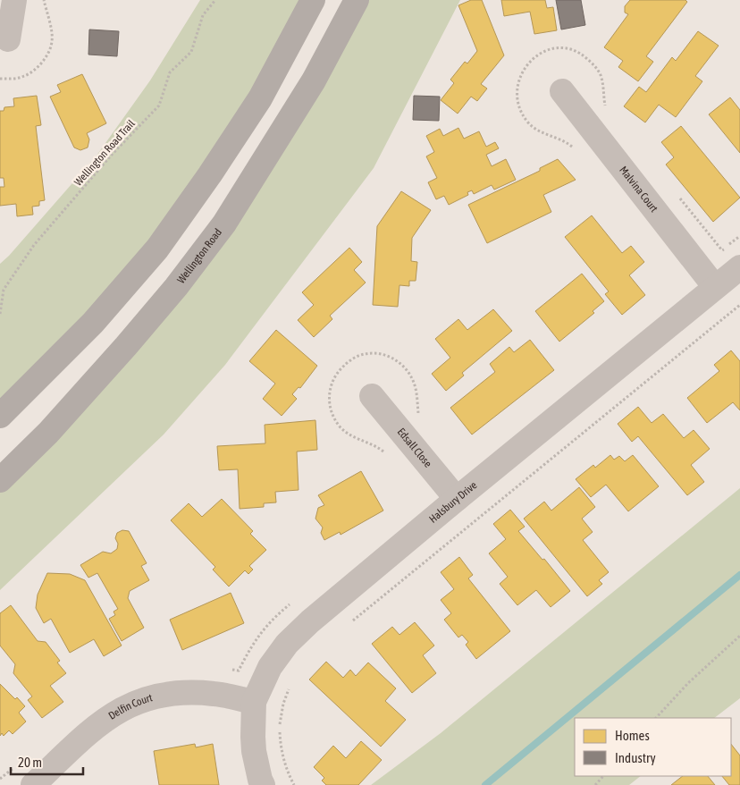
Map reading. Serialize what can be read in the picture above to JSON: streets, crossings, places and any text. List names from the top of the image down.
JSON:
{
  "streets": {
    "main road": ["Wellington Road"],
    "street": [
      "Malvina Court",
      "Edsall Close",
      "Halsbury Drive",
      "Delfin Court"
    ],
    "path": ["Wellington Road Trail"]
  },
  "crossings": [
    ["Malvina Court", "Halsbury Drive"],
    ["Edsall Close", "Halsbury Drive"],
    ["Halsbury Drive", "Delfin Court"]
  ],
  "legend": ["Homes", "Industry"],
  "scale_bar": "20 m"
}
